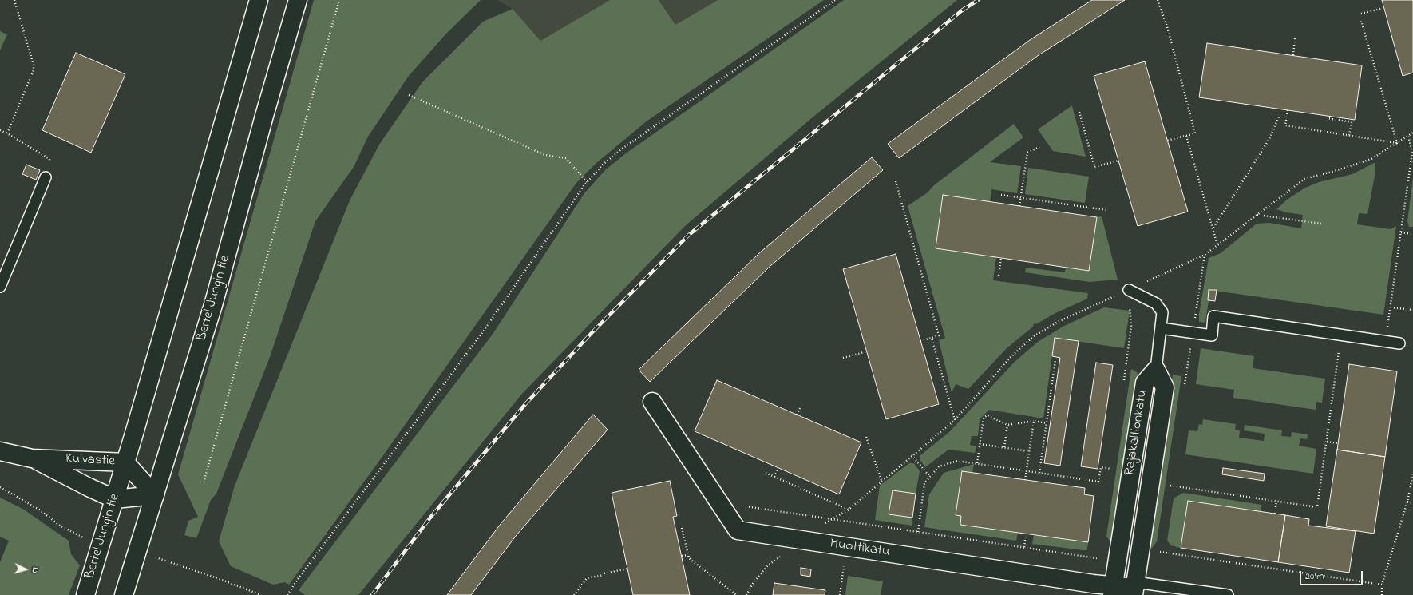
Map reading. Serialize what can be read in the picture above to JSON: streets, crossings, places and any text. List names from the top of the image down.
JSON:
{
  "streets": {
    "street": [
      "Bertel Jungin tie",
      "Rajakaltionkatu",
      "Kuivastie",
      "Muottikatu"
    ]
  },
  "crossings": [
    ["Bertel Jungin tie", "Kuivastie"],
    ["Rajakaltionkatu", "Muottikatu"]
  ],
  "scale_bar": "20 m",
  "north": "right"
}
